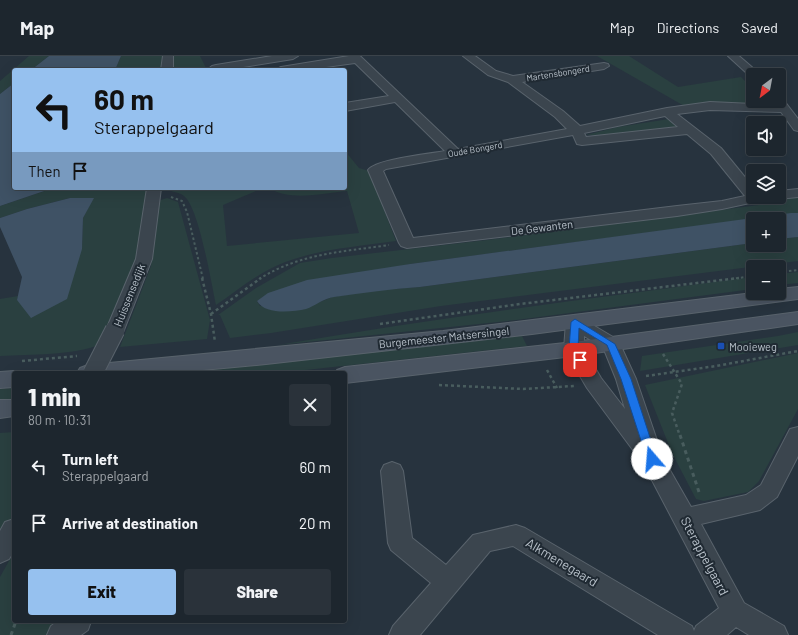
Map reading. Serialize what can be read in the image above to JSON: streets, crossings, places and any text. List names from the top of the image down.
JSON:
{
  "streets": {
    "main road": ["Burgemeester Matsersingel"],
    "street": [
      "Martensbongerd",
      "Oude Bongerd",
      "De Gewanten",
      "Huissensedijk",
      "Sterappelgaard",
      "Alkmenegaard"
    ]
  },
  "crossings": [
    ["Martensbongerd", "Oude Bongerd"],
    ["Oude Bongerd", "De Gewanten"]
  ],
  "places": {
    "transit": ["Mooieweg"]
  },
  "north": "bottom left",
  "page": {
    "header": "Map",
    "nav": ["Map", "Directions", "Saved"],
    "map_buttons": ["+", "−"],
    "turn": ["60 m", "Sterappelgaard"],
    "then": "Then",
    "heading": ["1 min", "80 m · 10:31"],
    "list": [
      {
        "name": "Turn left",
        "note": "Sterappelgaard",
        "value": "60 m"
      },
      {
        "name": "Arrive at destination",
        "value": "20 m"
      }
    ],
    "buttons": ["Exit", "Share"]
  }
}
